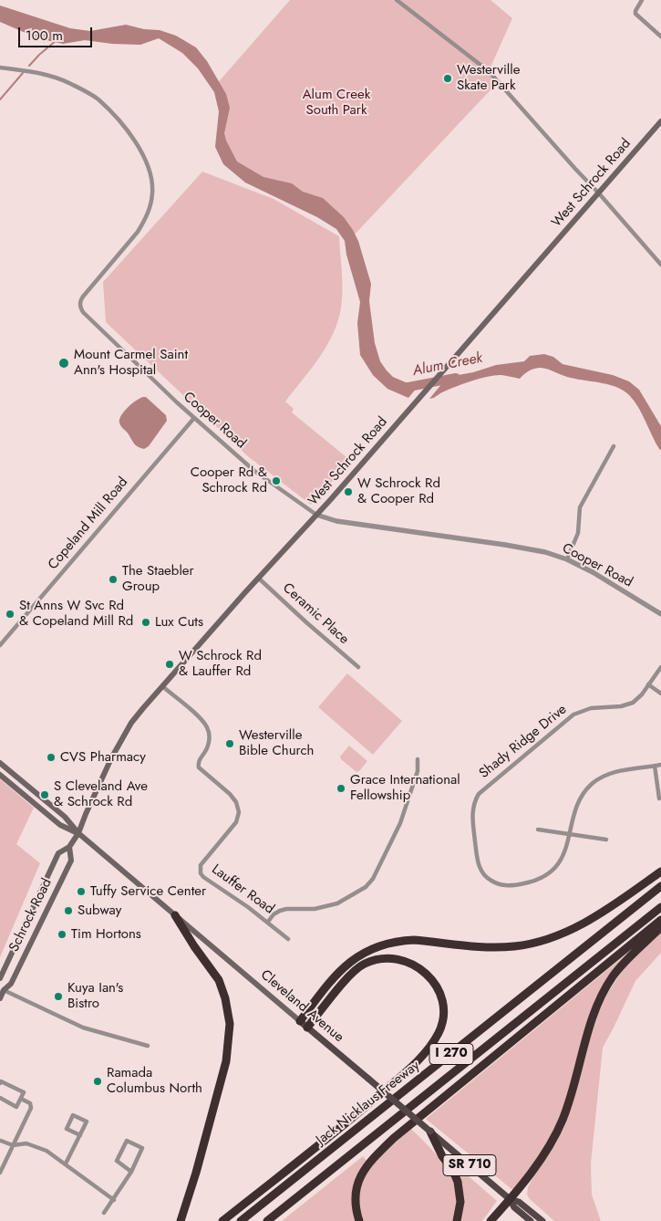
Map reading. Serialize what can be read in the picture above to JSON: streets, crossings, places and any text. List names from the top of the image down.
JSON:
{
  "streets": {
    "highway": ["I 270", "Jack Nicklaus Freeway"],
    "main road": [
      "West Schrock Road",
      "Schrock Road",
      "Cleveland Avenue",
      "SR 710"
    ],
    "street": [
      "Cooper Road",
      "Copeland Mill Road",
      "Ceramic Place",
      "Shady Ridge Drive",
      "Lauffer Road"
    ]
  },
  "crossings": [
    ["West Schrock Road", "Cooper Road"],
    ["West Schrock Road", "Ceramic Place"],
    ["West Schrock Road", "Lauffer Road"],
    ["West Schrock Road", "Schrock Road"],
    ["West Schrock Road", "Cleveland Avenue"],
    ["Cooper Road", "Copeland Mill Road"],
    ["Schrock Road", "Cleveland Avenue"]
  ],
  "water": ["Alum Creek"],
  "parks": ["Alum Creek South Park"],
  "places": [
    "Westerville Skate Park",
    "Mount Carmel Saint Ann's Hospital",
    "Cooper Rd & Schrock Rd",
    "W Schrock Rd & Cooper Rd",
    "The Staebler Group",
    "St Anns W Svc Rd & Copeland Mill Rd",
    "Lux Cuts",
    "W Schrock Rd & Lauffer Rd",
    "Westerville Bible Church",
    "CVS Pharmacy",
    "Grace International Fellowship",
    "S Cleveland Ave & Schrock Rd",
    "Tuffy Service Center",
    "Subway",
    "Tim Hortons",
    "Kuya Ian's Bistro",
    "Ramada Columbus North"
  ],
  "scale_bar": "100 m"
}
